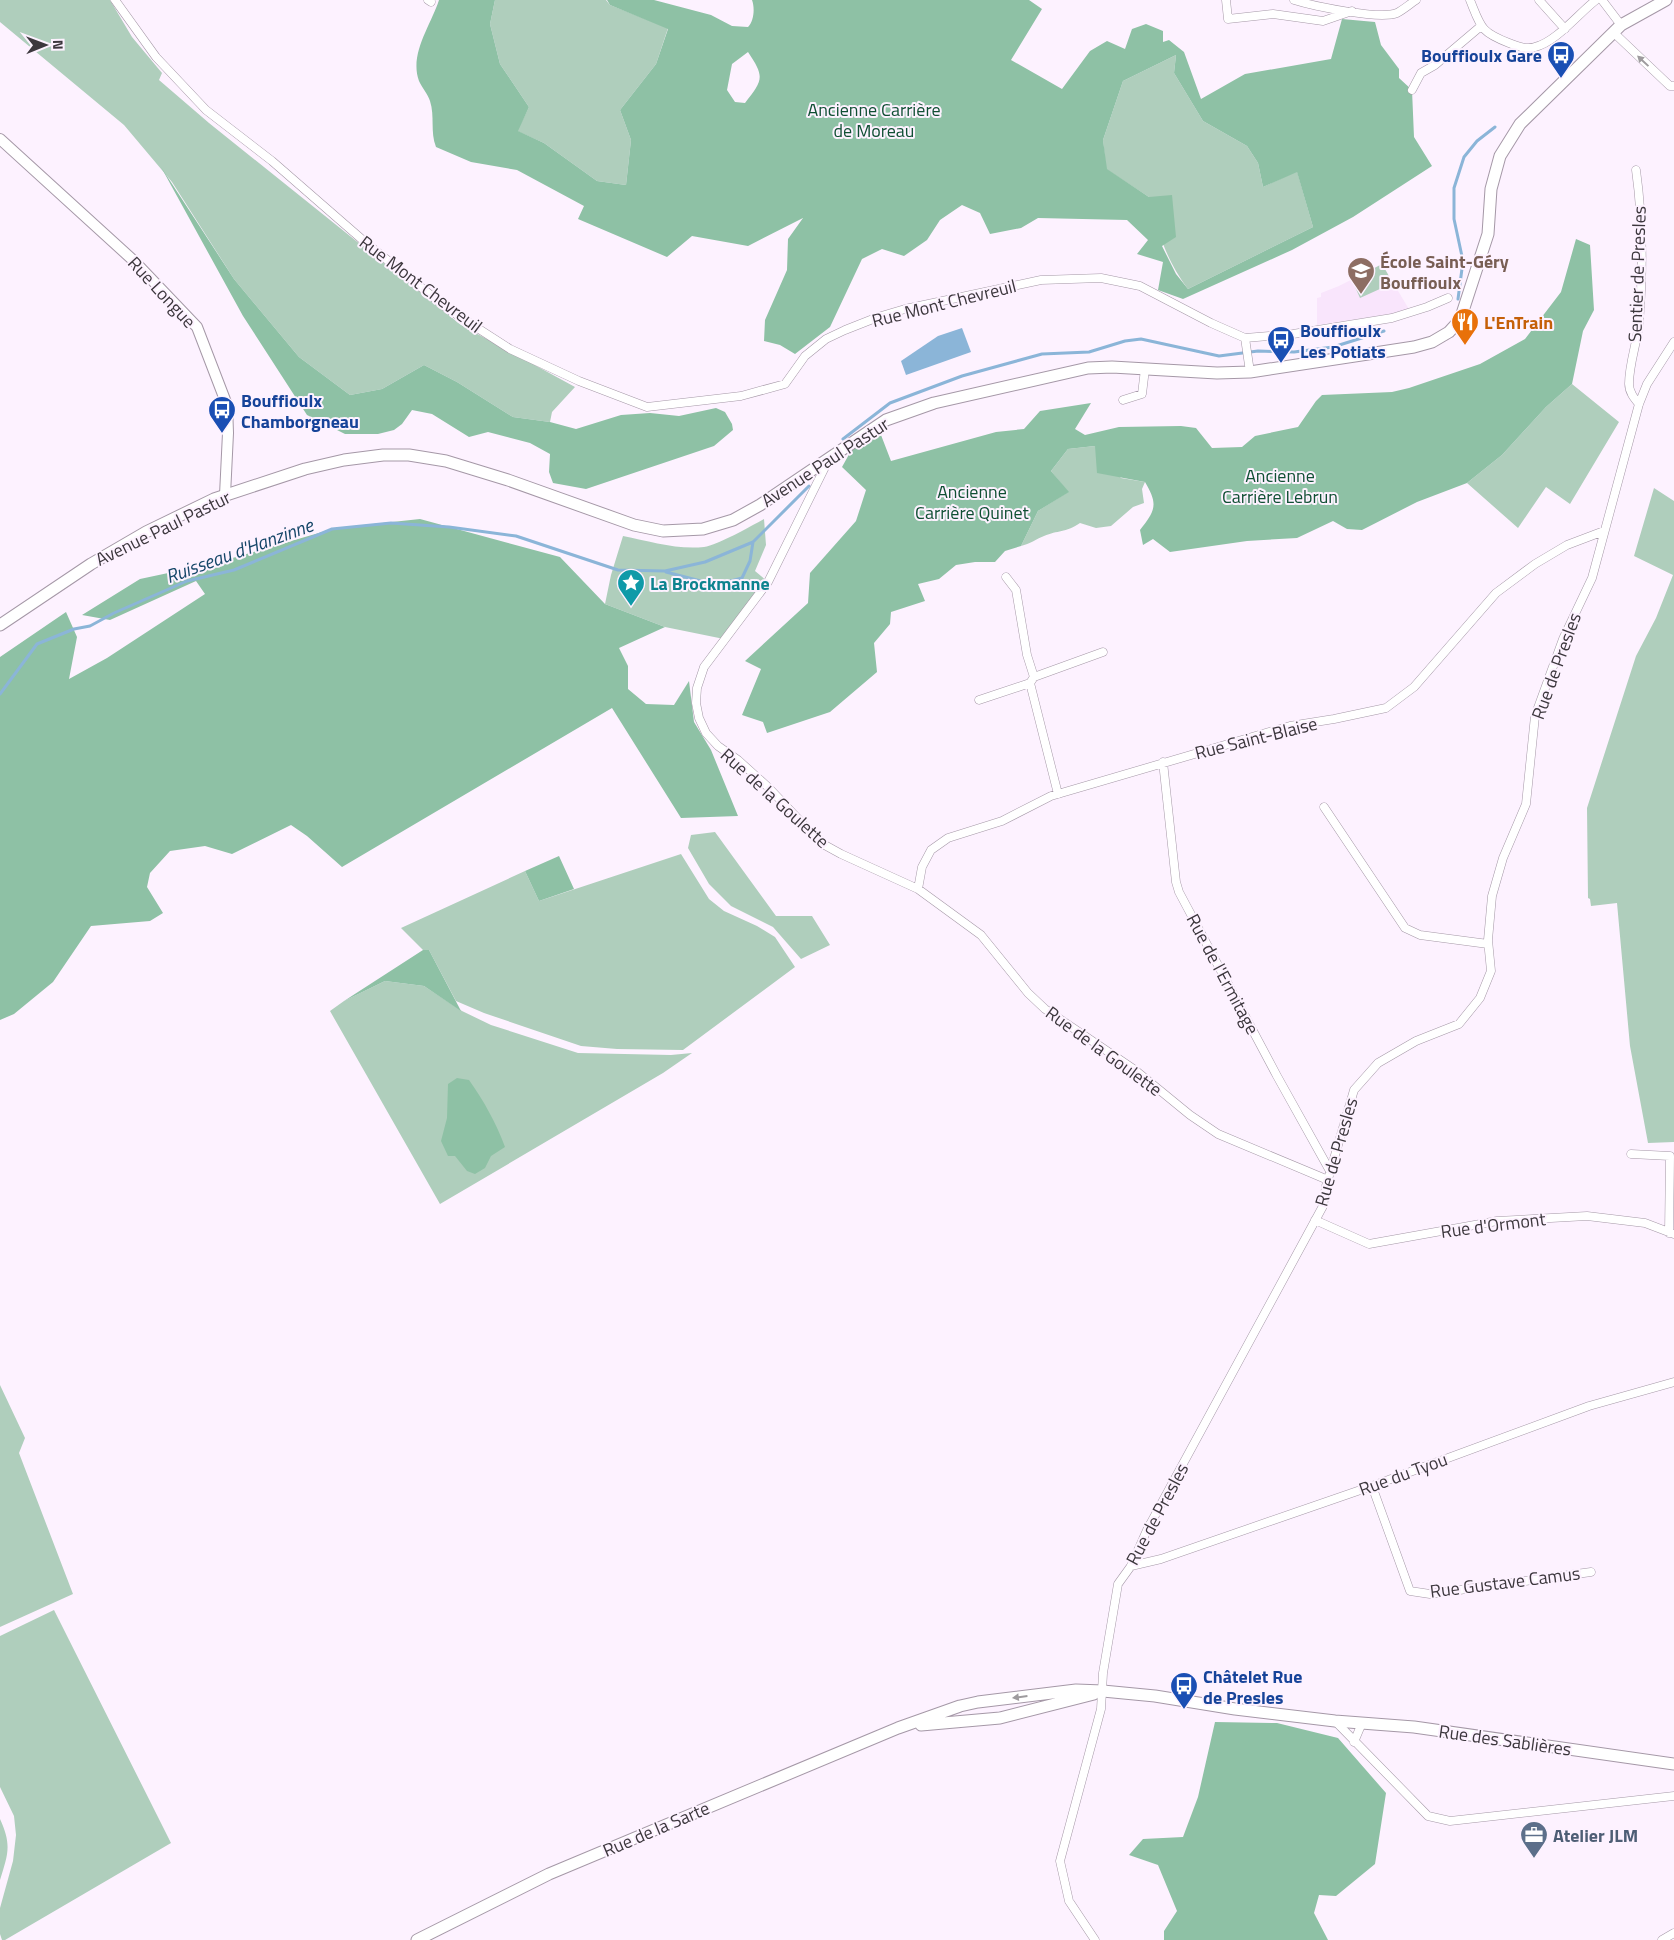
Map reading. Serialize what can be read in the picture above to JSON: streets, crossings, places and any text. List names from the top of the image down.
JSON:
{
  "streets": {
    "main road": ["Avenue Paul Pastur", "Rue des Sablières", "Rue de la Sarte"],
    "street": [
      "Sentier de Presles",
      "Rue Mont Chevreuil",
      "Rue Longue",
      "Rue de Presles",
      "Rue Saint-Blaise",
      "Rue de la Goulette",
      "Rue de l'Ermitage",
      "Rue d'Ormont",
      "Rue du Tyou",
      "Rue Gustave Camus"
    ]
  },
  "crossings": [
    ["Sentier de Presles", "Rue de Presles"],
    ["Rue Longue", "Avenue Paul Pastur"],
    ["Avenue Paul Pastur", "Rue de la Goulette"],
    ["Rue de Presles", "Rue Saint-Blaise"],
    ["Rue de Presles", "Rue de la Goulette"],
    ["Rue de Presles", "Rue de l'Ermitage"],
    ["Rue de Presles", "Rue d'Ormont"],
    ["Rue de Presles", "Rue du Tyou"],
    ["Rue de Presles", "Rue des Sablières"],
    ["Rue de Presles", "Rue de la Sarte"],
    ["Rue Saint-Blaise", "Rue de la Goulette"],
    ["Rue Saint-Blaise", "Rue de l'Ermitage"],
    ["Rue du Tyou", "Rue Gustave Camus"],
    ["Rue des Sablières", "Rue de la Sarte"]
  ],
  "water": ["Ruisseau d'Hanzinne"],
  "parks": ["Ancienne Carrière de Moreau", "Ancienne Carrière Lebrun", "Ancienne Carrière Quinet"],
  "places": {
    "bus stop": [
      "Bouffioulx Gare",
      "Bouffioulx Les Potiats",
      "Bouffioulx Chamborgneau",
      "Châtelet Rue de Presles"
    ],
    "school or university": ["École Saint-Géry Bouffioulx"],
    "restaurant": ["L'EnTrain"],
    "place": ["La Brockmanne"],
    "office": ["Atelier JLM"]
  },
  "north": "right"
}
